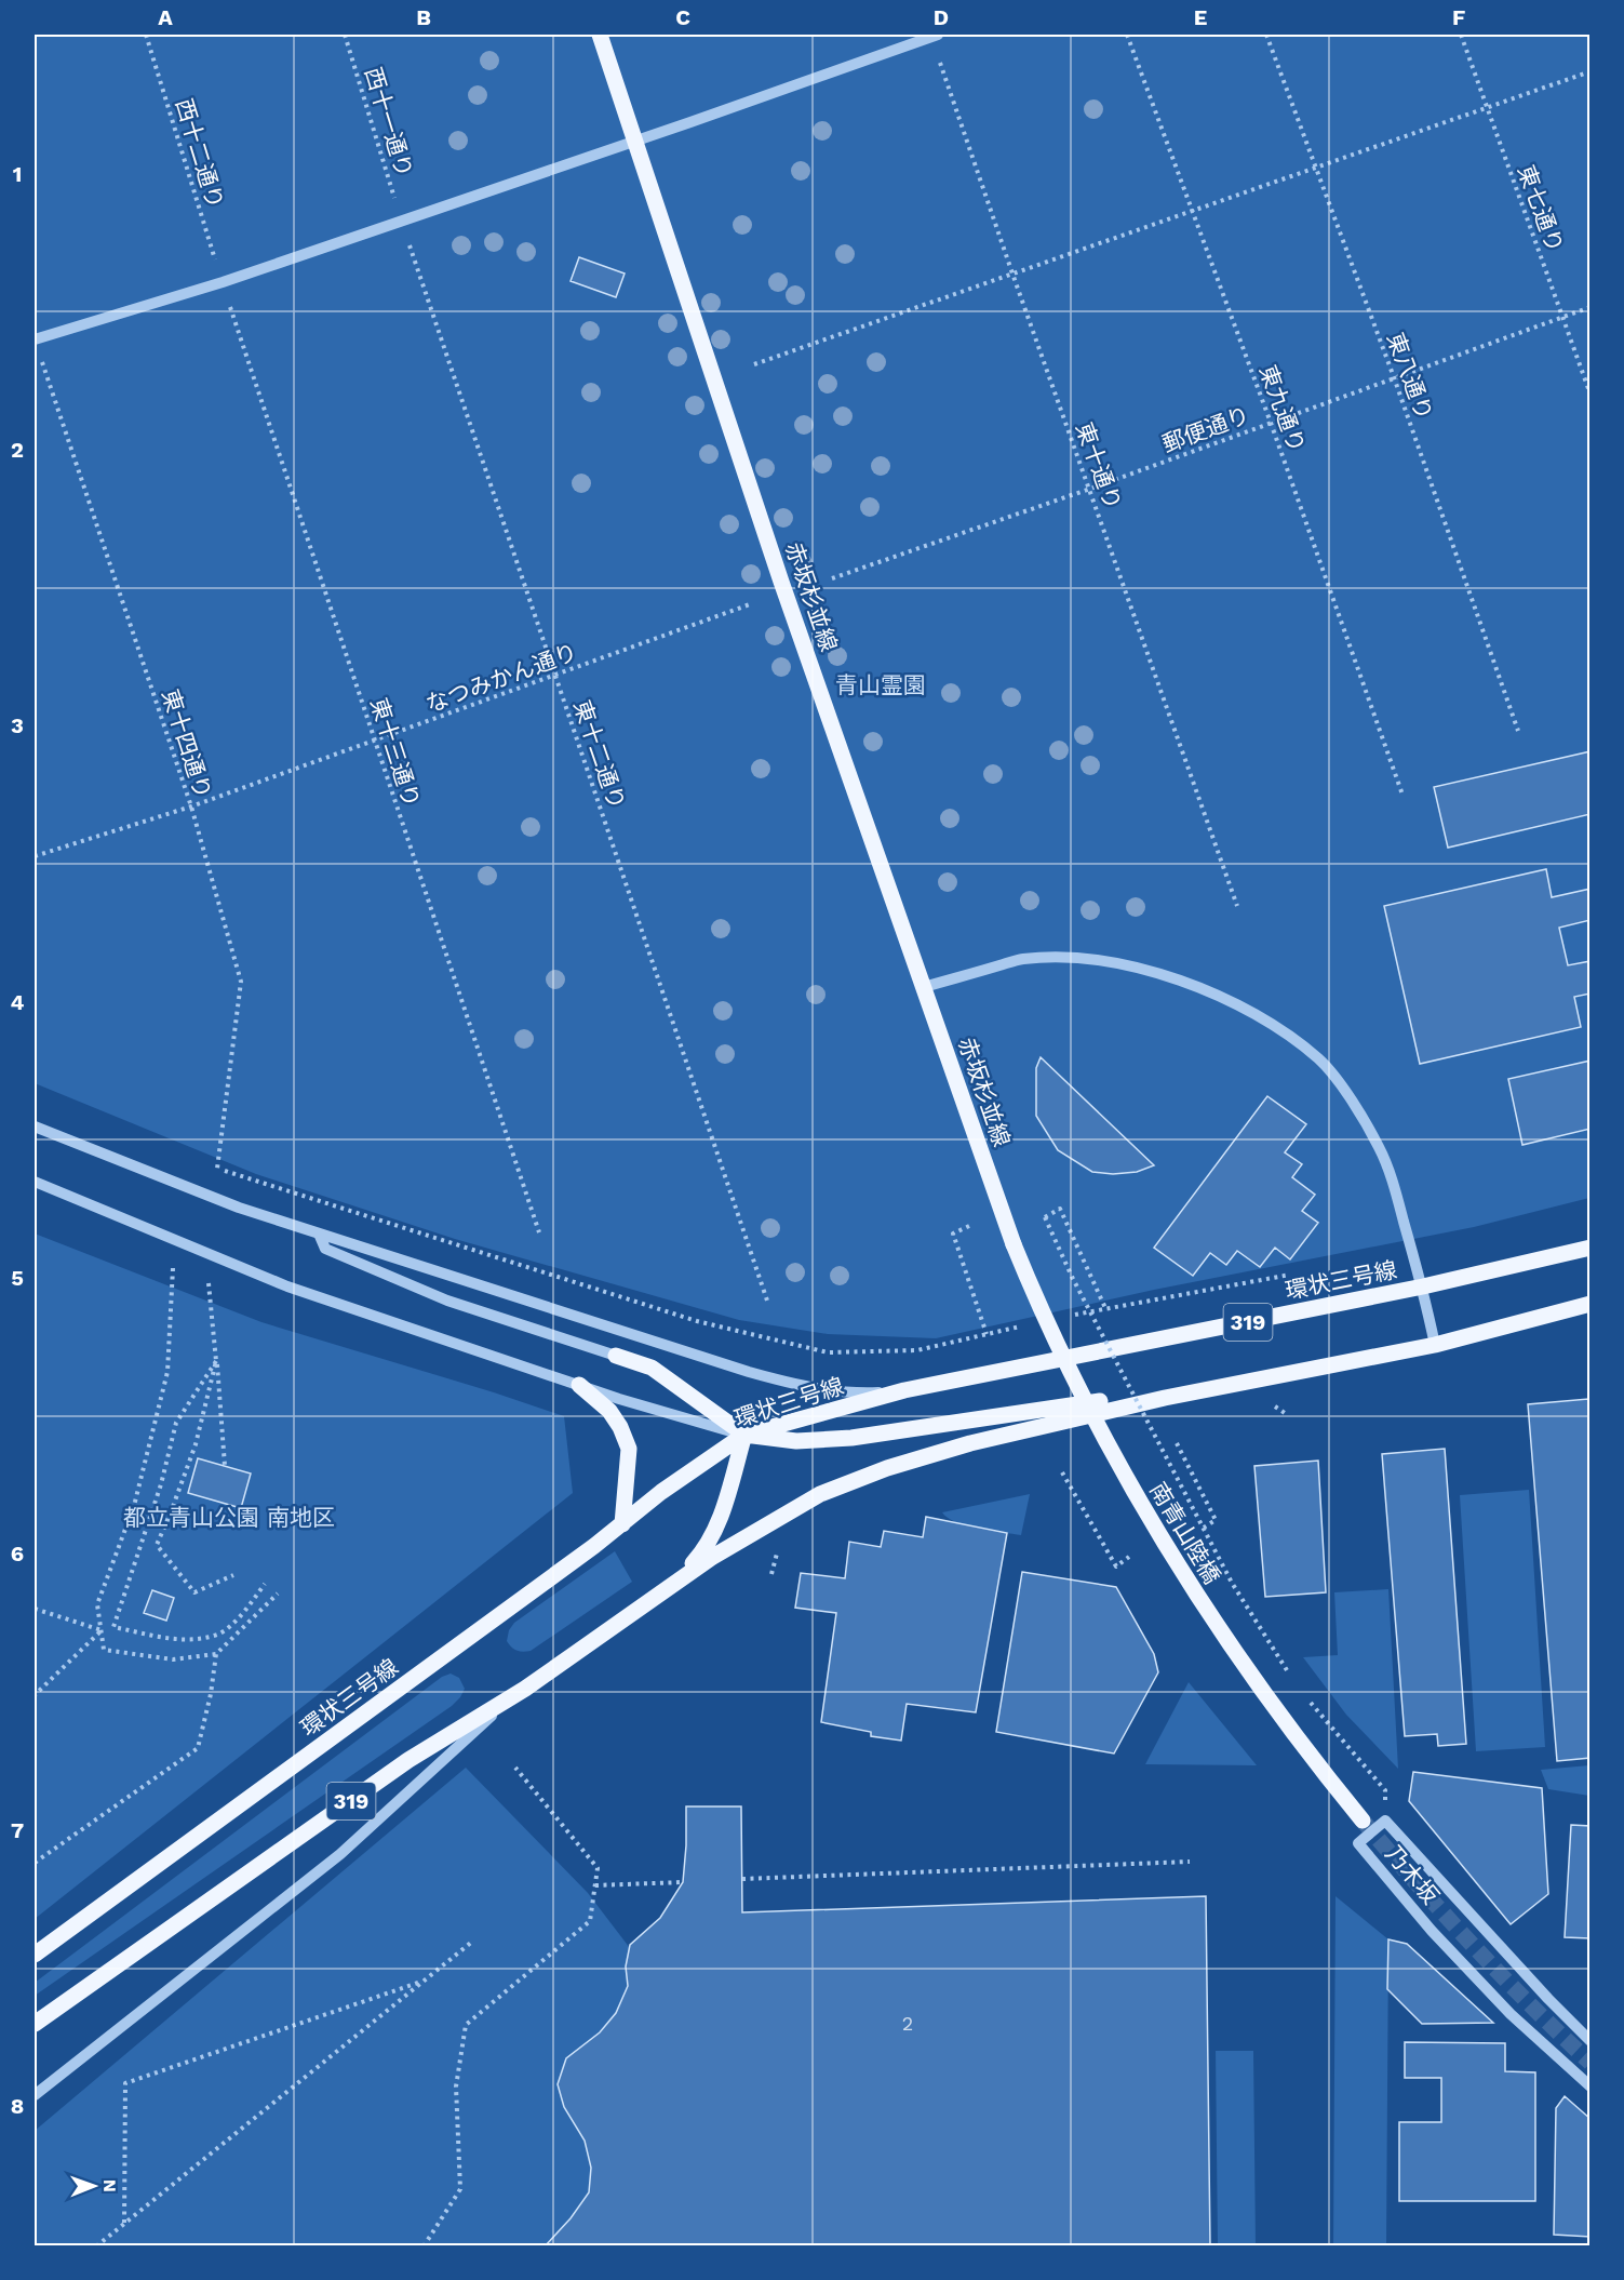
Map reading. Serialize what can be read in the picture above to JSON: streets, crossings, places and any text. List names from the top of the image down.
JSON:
{
  "streets": {
    "main road": [
      "赤坂杉並線",
      "環状三号線",
      "319",
      "南青山陸橋"
    ],
    "street": ["乃木坂"],
    "path": [
      "西十一通り",
      "西十二通り",
      "東七通り",
      "東八通り",
      "東九通り",
      "郵便通り",
      "東十通り",
      "なつみかん通り",
      "東十四通り",
      "東十三通り",
      "東十二通り"
    ]
  },
  "crossings": [
    ["西十一通り", "東十二通り"],
    ["西十二通り", "東十三通り"],
    ["東七通り", "郵便通り"],
    ["東八通り", "郵便通り"],
    ["東九通り", "郵便通り"],
    ["郵便通り", "東十通り"],
    ["赤坂杉並線", "南青山陸橋"],
    ["なつみかん通り", "東十四通り"],
    ["なつみかん通り", "東十三通り"],
    ["なつみかん通り", "東十二通り"]
  ],
  "parks": ["青山霊園", "都立青山公園 南地区"],
  "house_numbers": ["2"],
  "north": "right",
  "grid": {
    "columns": [
      "A",
      "B",
      "C",
      "D",
      "E",
      "F"
    ],
    "rows": [
      "1",
      "2",
      "3",
      "4",
      "5",
      "6",
      "7",
      "8"
    ]
  }
}
